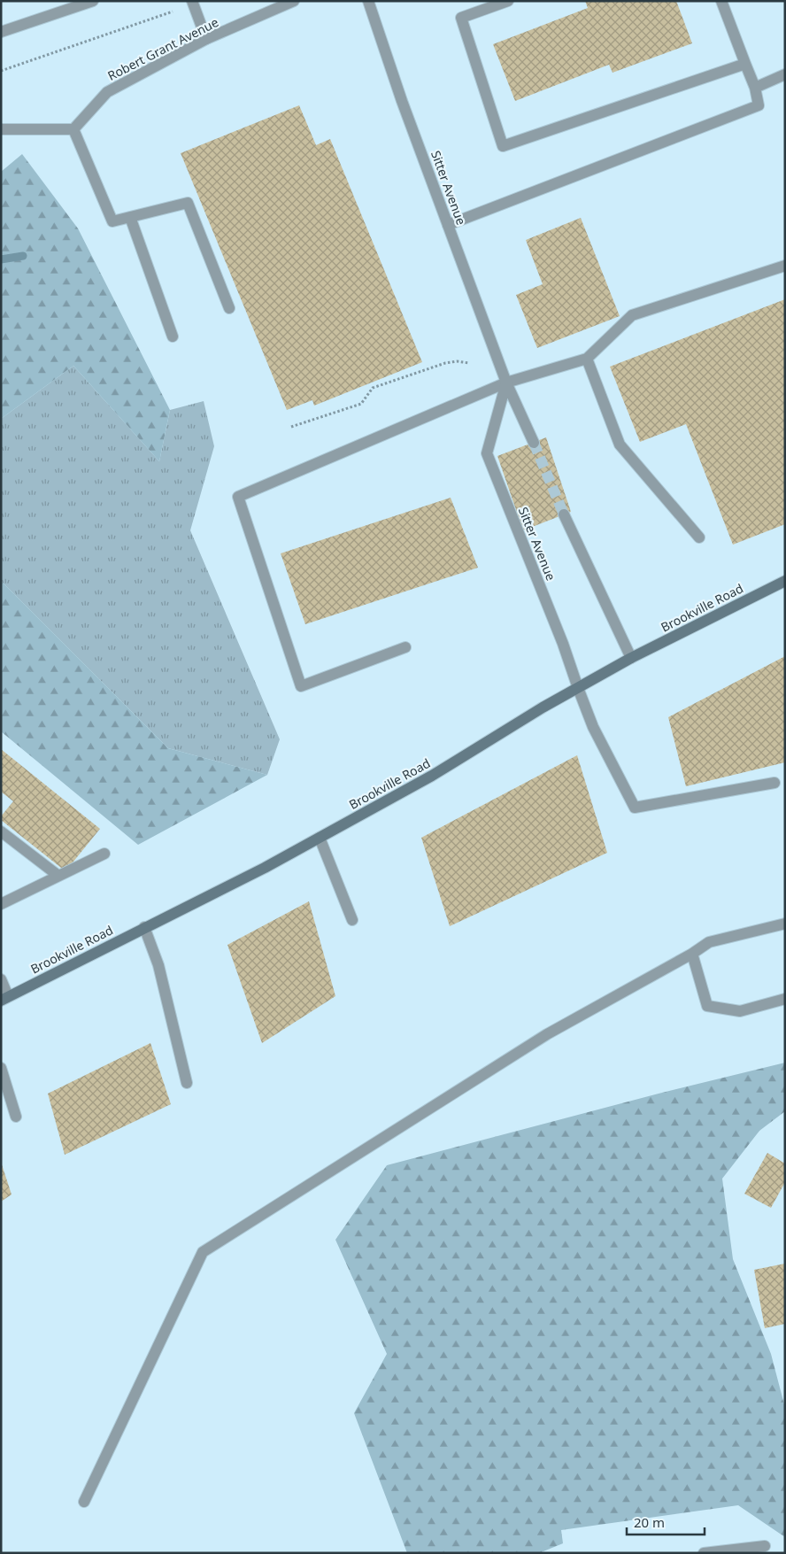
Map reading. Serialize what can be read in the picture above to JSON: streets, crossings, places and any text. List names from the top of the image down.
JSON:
{
  "streets": {
    "street": ["Robert Grant Avenue", "Sitter Avenue", "Brookville Road"]
  },
  "crossings": [
    ["Sitter Avenue", "Brookville Road"]
  ],
  "scale_bar": "20 m"
}
